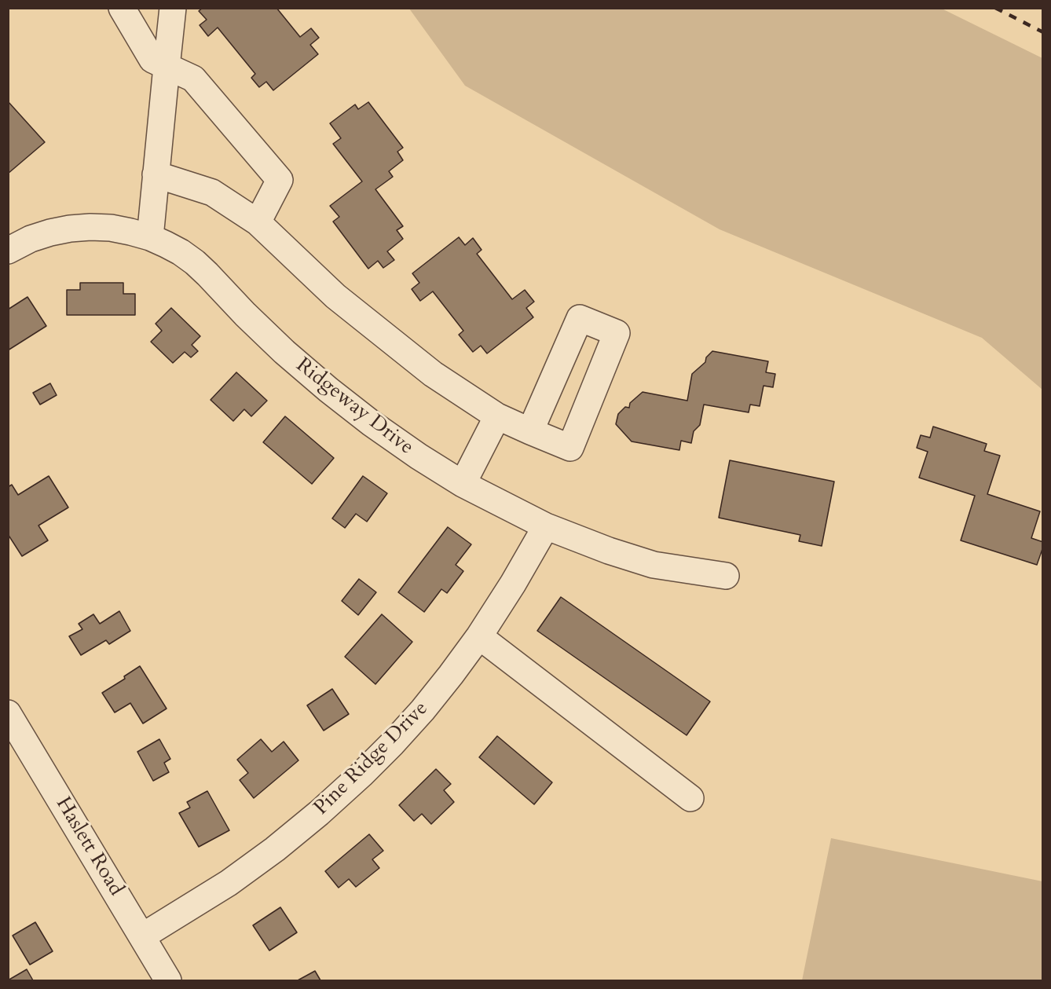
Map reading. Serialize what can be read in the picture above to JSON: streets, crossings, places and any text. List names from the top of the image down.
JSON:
{
  "streets": {
    "street": ["Ridgeway Drive", "Pine Ridge Drive", "Haslett Road"]
  },
  "crossings": [
    ["Ridgeway Drive", "Pine Ridge Drive"],
    ["Pine Ridge Drive", "Haslett Road"]
  ]
}
